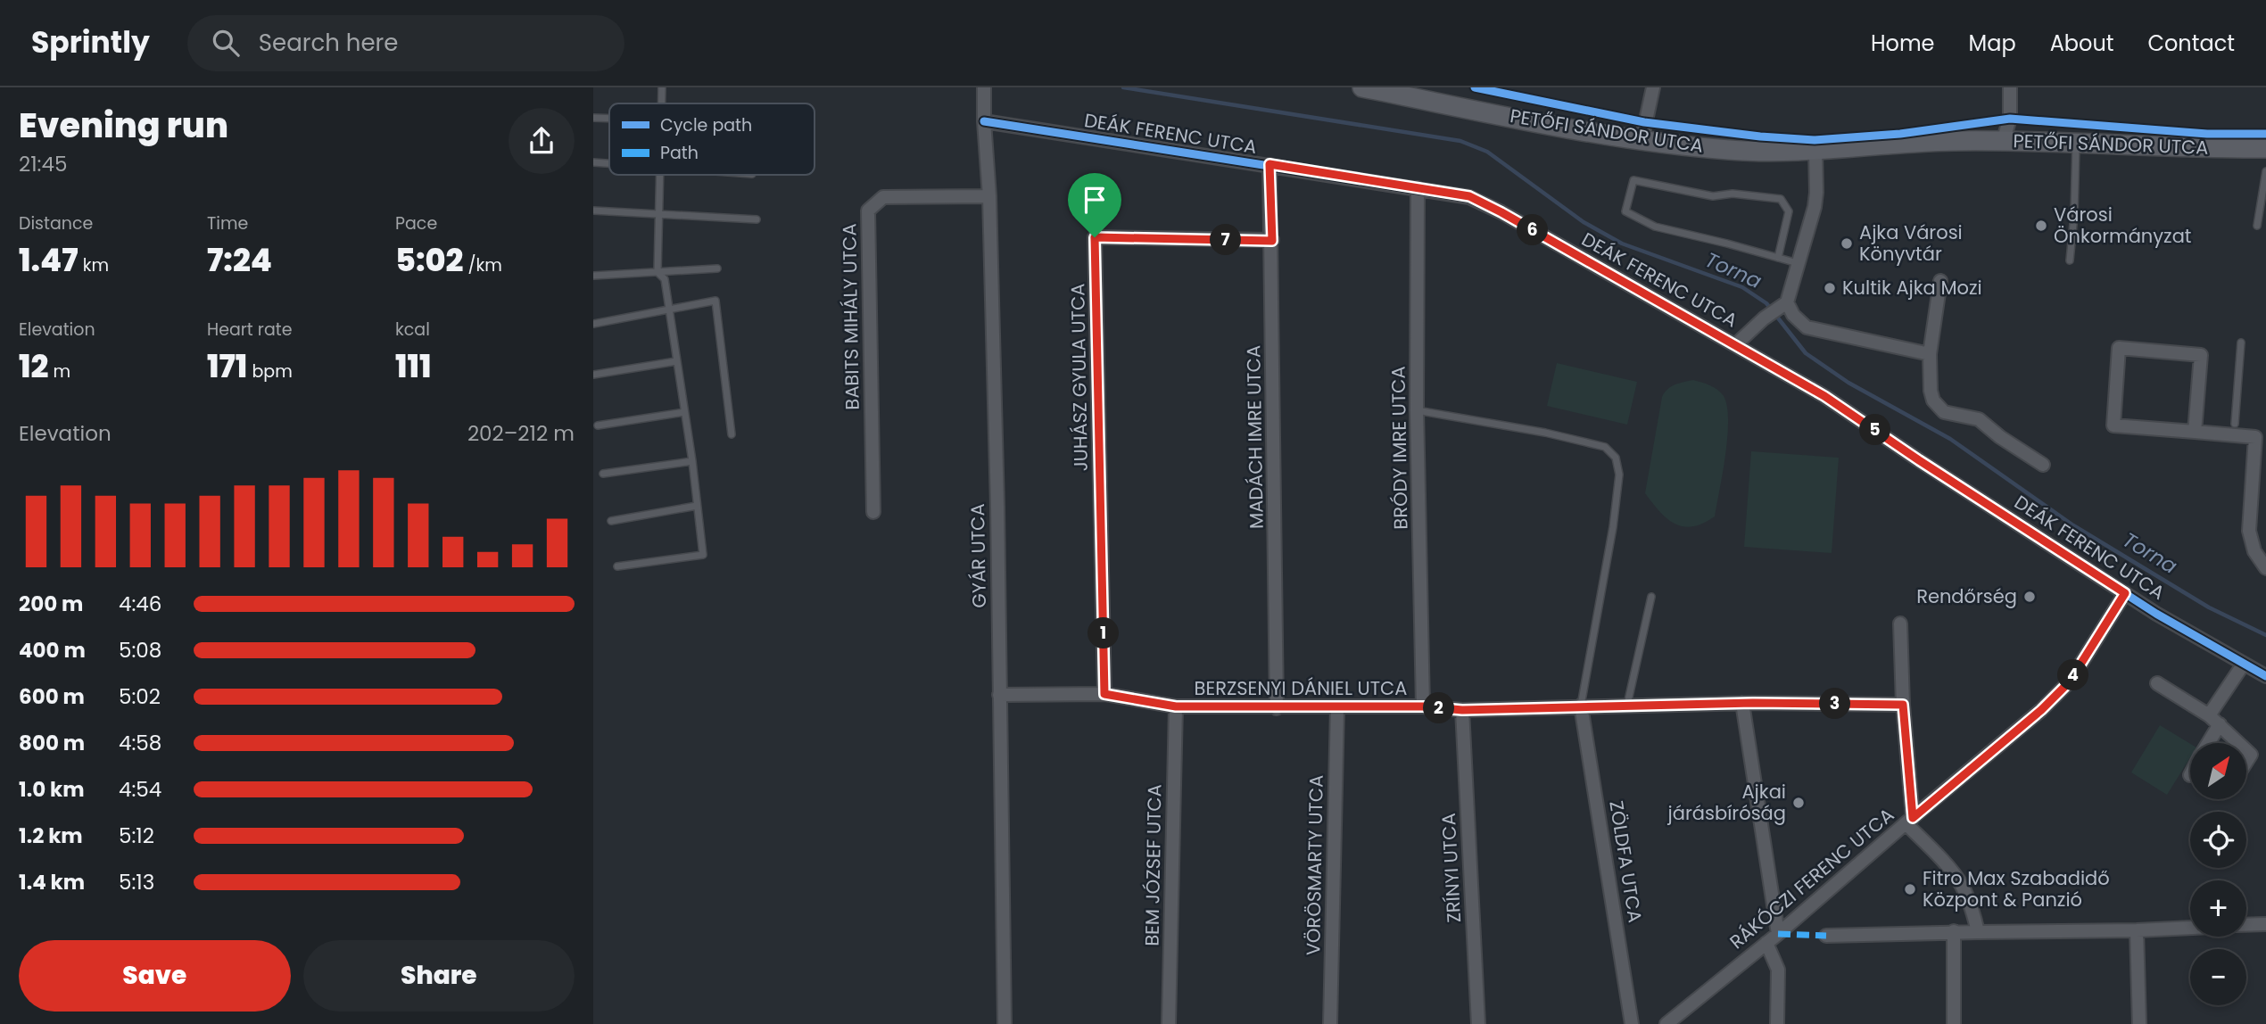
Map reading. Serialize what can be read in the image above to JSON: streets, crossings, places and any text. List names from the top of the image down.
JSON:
{
  "streets": {
    "main road": ["PETŐFI SÁNDOR UTCA"],
    "street": [
      "DEÁK FERENC UTCA",
      "BABITS MIHÁLY UTCA",
      "JUHÁSZ GYULA UTCA",
      "MADÁCH IMRE UTCA",
      "BRÓDY IMRE UTCA",
      "GYÁR UTCA",
      "BERZSENYI DÁNIEL UTCA",
      "ZÖLDFA UTCA",
      "BEM JÓZSEF UTCA",
      "VÖRÖSMARTY UTCA",
      "ZRÍNYI UTCA",
      "RÁKÓCZI FERENC UTCA"
    ]
  },
  "crossings": [
    ["DEÁK FERENC UTCA", "MADÁCH IMRE UTCA"],
    ["DEÁK FERENC UTCA", "BRÓDY IMRE UTCA"],
    ["DEÁK FERENC UTCA", "GYÁR UTCA"],
    ["DEÁK FERENC UTCA", "RÁKÓCZI FERENC UTCA"],
    ["BABITS MIHÁLY UTCA", "GYÁR UTCA"],
    ["JUHÁSZ GYULA UTCA", "MADÁCH IMRE UTCA"],
    ["JUHÁSZ GYULA UTCA", "BERZSENYI DÁNIEL UTCA"],
    ["MADÁCH IMRE UTCA", "BERZSENYI DÁNIEL UTCA"],
    ["BRÓDY IMRE UTCA", "BERZSENYI DÁNIEL UTCA"],
    ["GYÁR UTCA", "BERZSENYI DÁNIEL UTCA"],
    ["BERZSENYI DÁNIEL UTCA", "ZÖLDFA UTCA"],
    ["BERZSENYI DÁNIEL UTCA", "BEM JÓZSEF UTCA"],
    ["BERZSENYI DÁNIEL UTCA", "VÖRÖSMARTY UTCA"],
    ["BERZSENYI DÁNIEL UTCA", "ZRÍNYI UTCA"]
  ],
  "water": ["Torna"],
  "places": [
    "Városi Önkormányzat",
    "Ajka Városi Könyvtár",
    "Kultik Ajka Mozi",
    "Rendőrség",
    "Ajkai járásbíróság",
    "Fitro Max Szabadidő Központ & Panzió"
  ],
  "legend": ["Cycle path", "Path"],
  "north": "top right",
  "page": {
    "header": "Sprintly",
    "search": "Search here",
    "nav": [
      "Home",
      "Map",
      "About",
      "Contact"
    ],
    "heading": ["Evening run", "21:45"],
    "stats": [
      ["Distance", "1.47 km"],
      ["Time", "7:24"],
      ["Pace", "5:02 /km"],
      ["Elevation", "12 m"],
      ["Heart rate", "171 bpm"],
      ["kcal", "111"]
    ],
    "pins": [
      "6",
      "7",
      "5",
      "1",
      "4",
      "3",
      "2"
    ],
    "chart": ["Elevation", "202–212 m"],
    "list": [
      {
        "name": "200 m",
        "note": "4:46"
      },
      {
        "name": "400 m",
        "note": "5:08"
      },
      {
        "name": "600 m",
        "note": "5:02"
      },
      {
        "name": "800 m",
        "note": "4:58"
      },
      {
        "name": "1.0 km",
        "note": "4:54"
      },
      {
        "name": "1.2 km",
        "note": "5:12"
      },
      {
        "name": "1.4 km",
        "note": "5:13"
      }
    ],
    "map_buttons": ["+", "−"],
    "buttons": ["Save", "Share"]
  }
}
